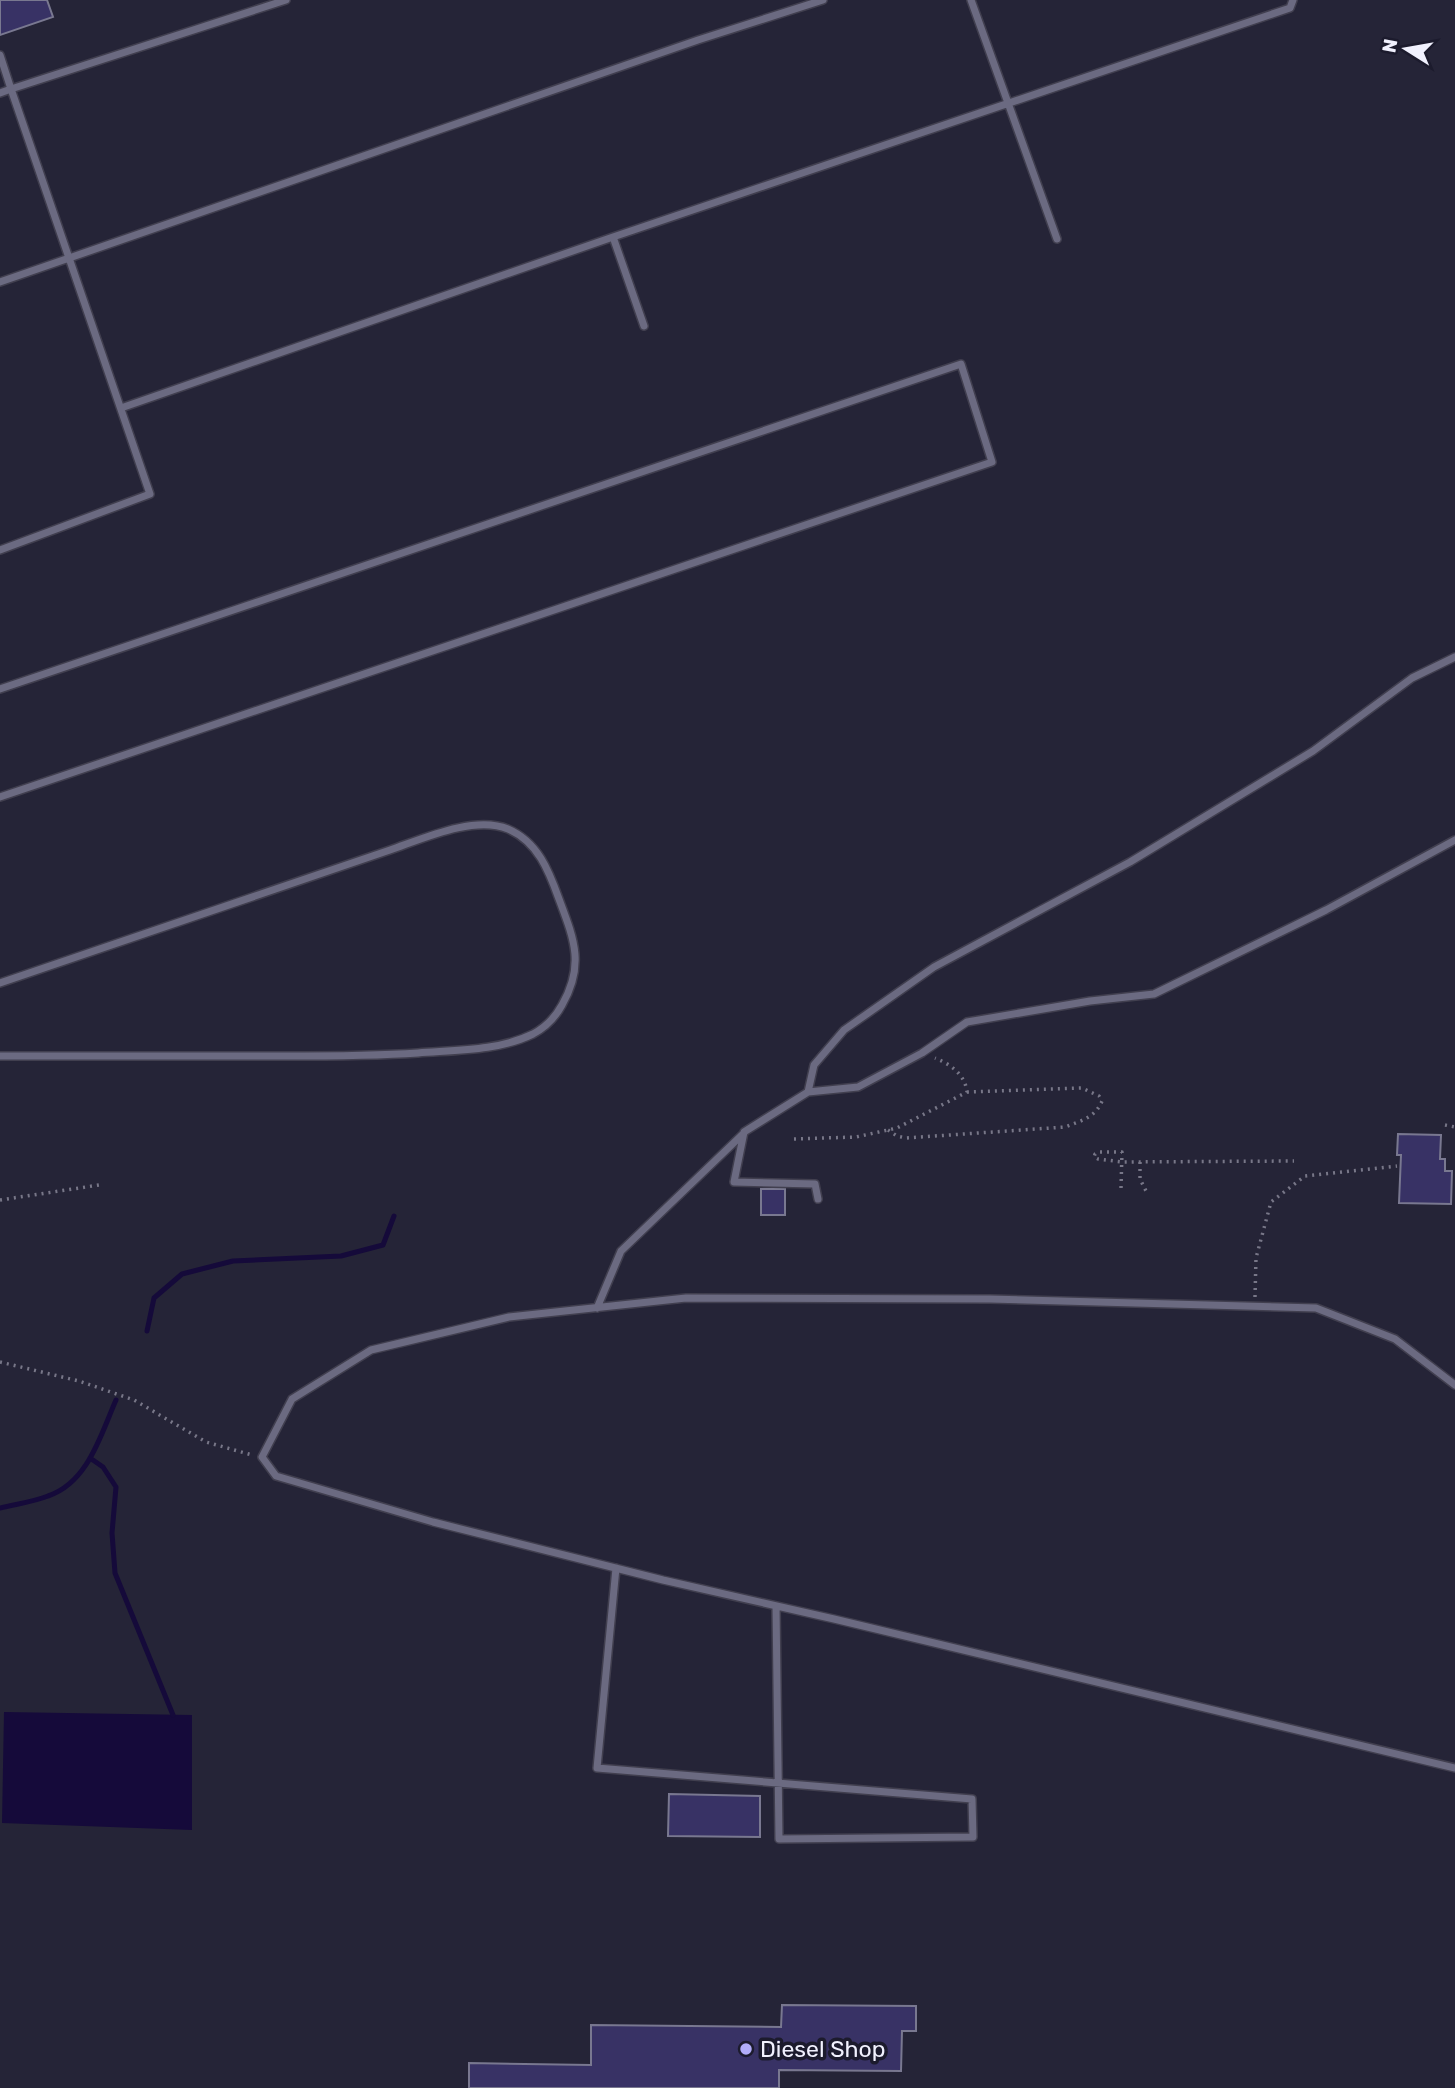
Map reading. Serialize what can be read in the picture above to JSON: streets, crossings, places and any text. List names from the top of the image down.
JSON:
{
  "places": ["Diesel Shop"],
  "north": "left"
}
